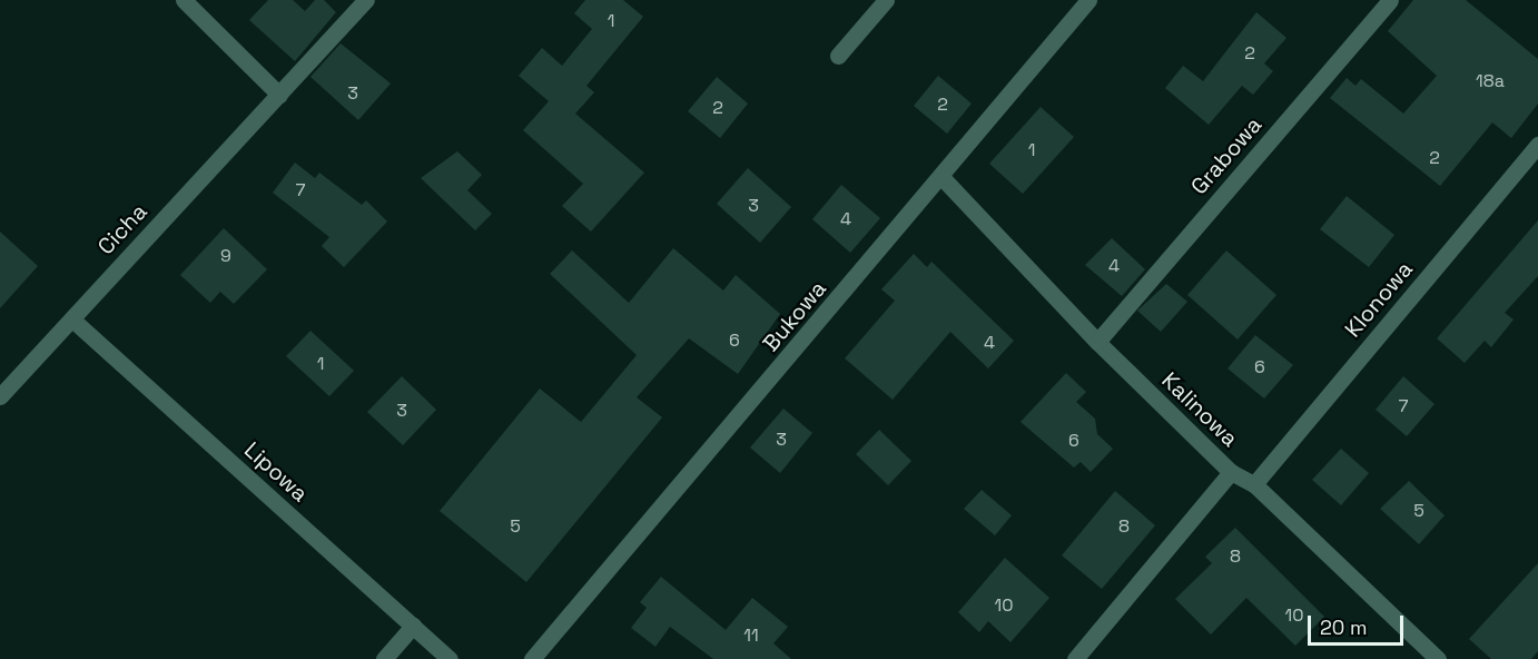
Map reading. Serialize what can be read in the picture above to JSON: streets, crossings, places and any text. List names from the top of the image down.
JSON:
{
  "streets": {
    "street": [
      "Grabowa",
      "Cicha",
      "Klonowa",
      "Bukowa",
      "Kalinowa",
      "Lipowa"
    ]
  },
  "crossings": [
    ["Grabowa", "Kalinowa"],
    ["Cicha", "Lipowa"],
    ["Klonowa", "Kalinowa"],
    ["Bukowa", "Kalinowa"]
  ],
  "house_numbers": [
    "1",
    "2",
    "18a",
    "3",
    "2",
    "2",
    "1",
    "2",
    "7",
    "3",
    "4",
    "9",
    "4",
    "6",
    "4",
    "1",
    "6",
    "7",
    "3",
    "3",
    "6",
    "5",
    "5",
    "8",
    "8",
    "10",
    "10",
    "11"
  ],
  "scale_bar": "20 m"
}
